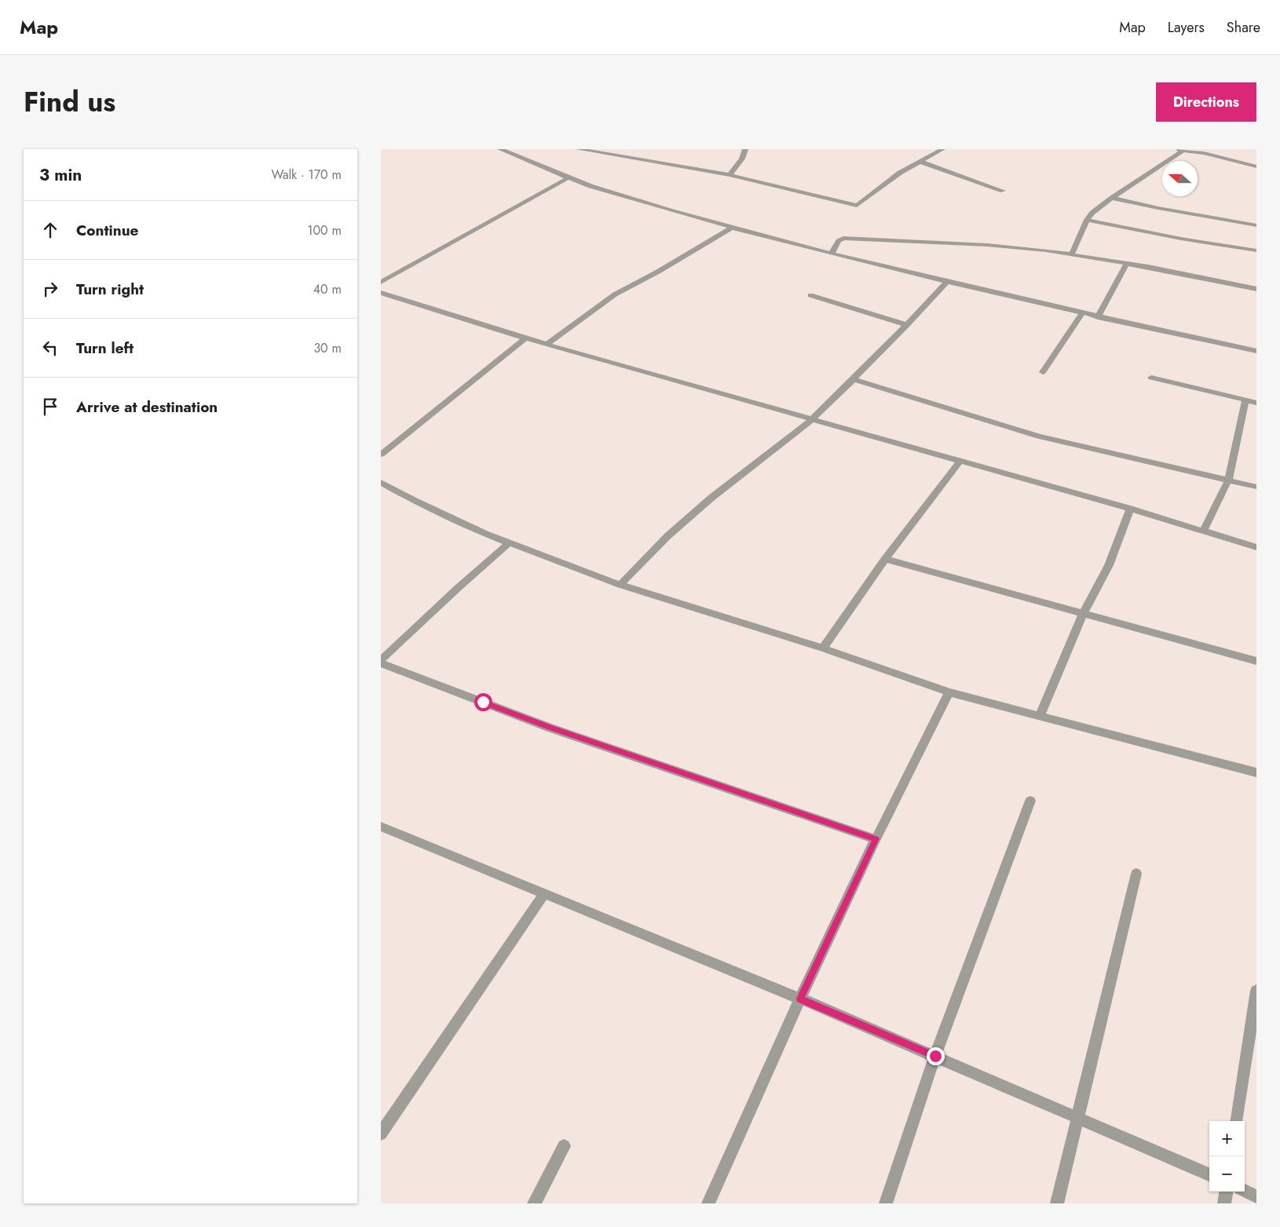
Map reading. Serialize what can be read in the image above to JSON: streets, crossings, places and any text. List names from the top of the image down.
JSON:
{
  "north": "left",
  "page": {
    "header": "Map",
    "nav": ["Map", "Layers", "Share"],
    "title": "Find us",
    "buttons": "Directions",
    "heading": ["3 min", "Walk · 170 m"],
    "list": [
      ["Continue", "100 m"],
      ["Turn right", "40 m"],
      ["Turn left", "30 m"],
      "Arrive at destination"
    ],
    "map_buttons": ["+", "−"]
  }
}
